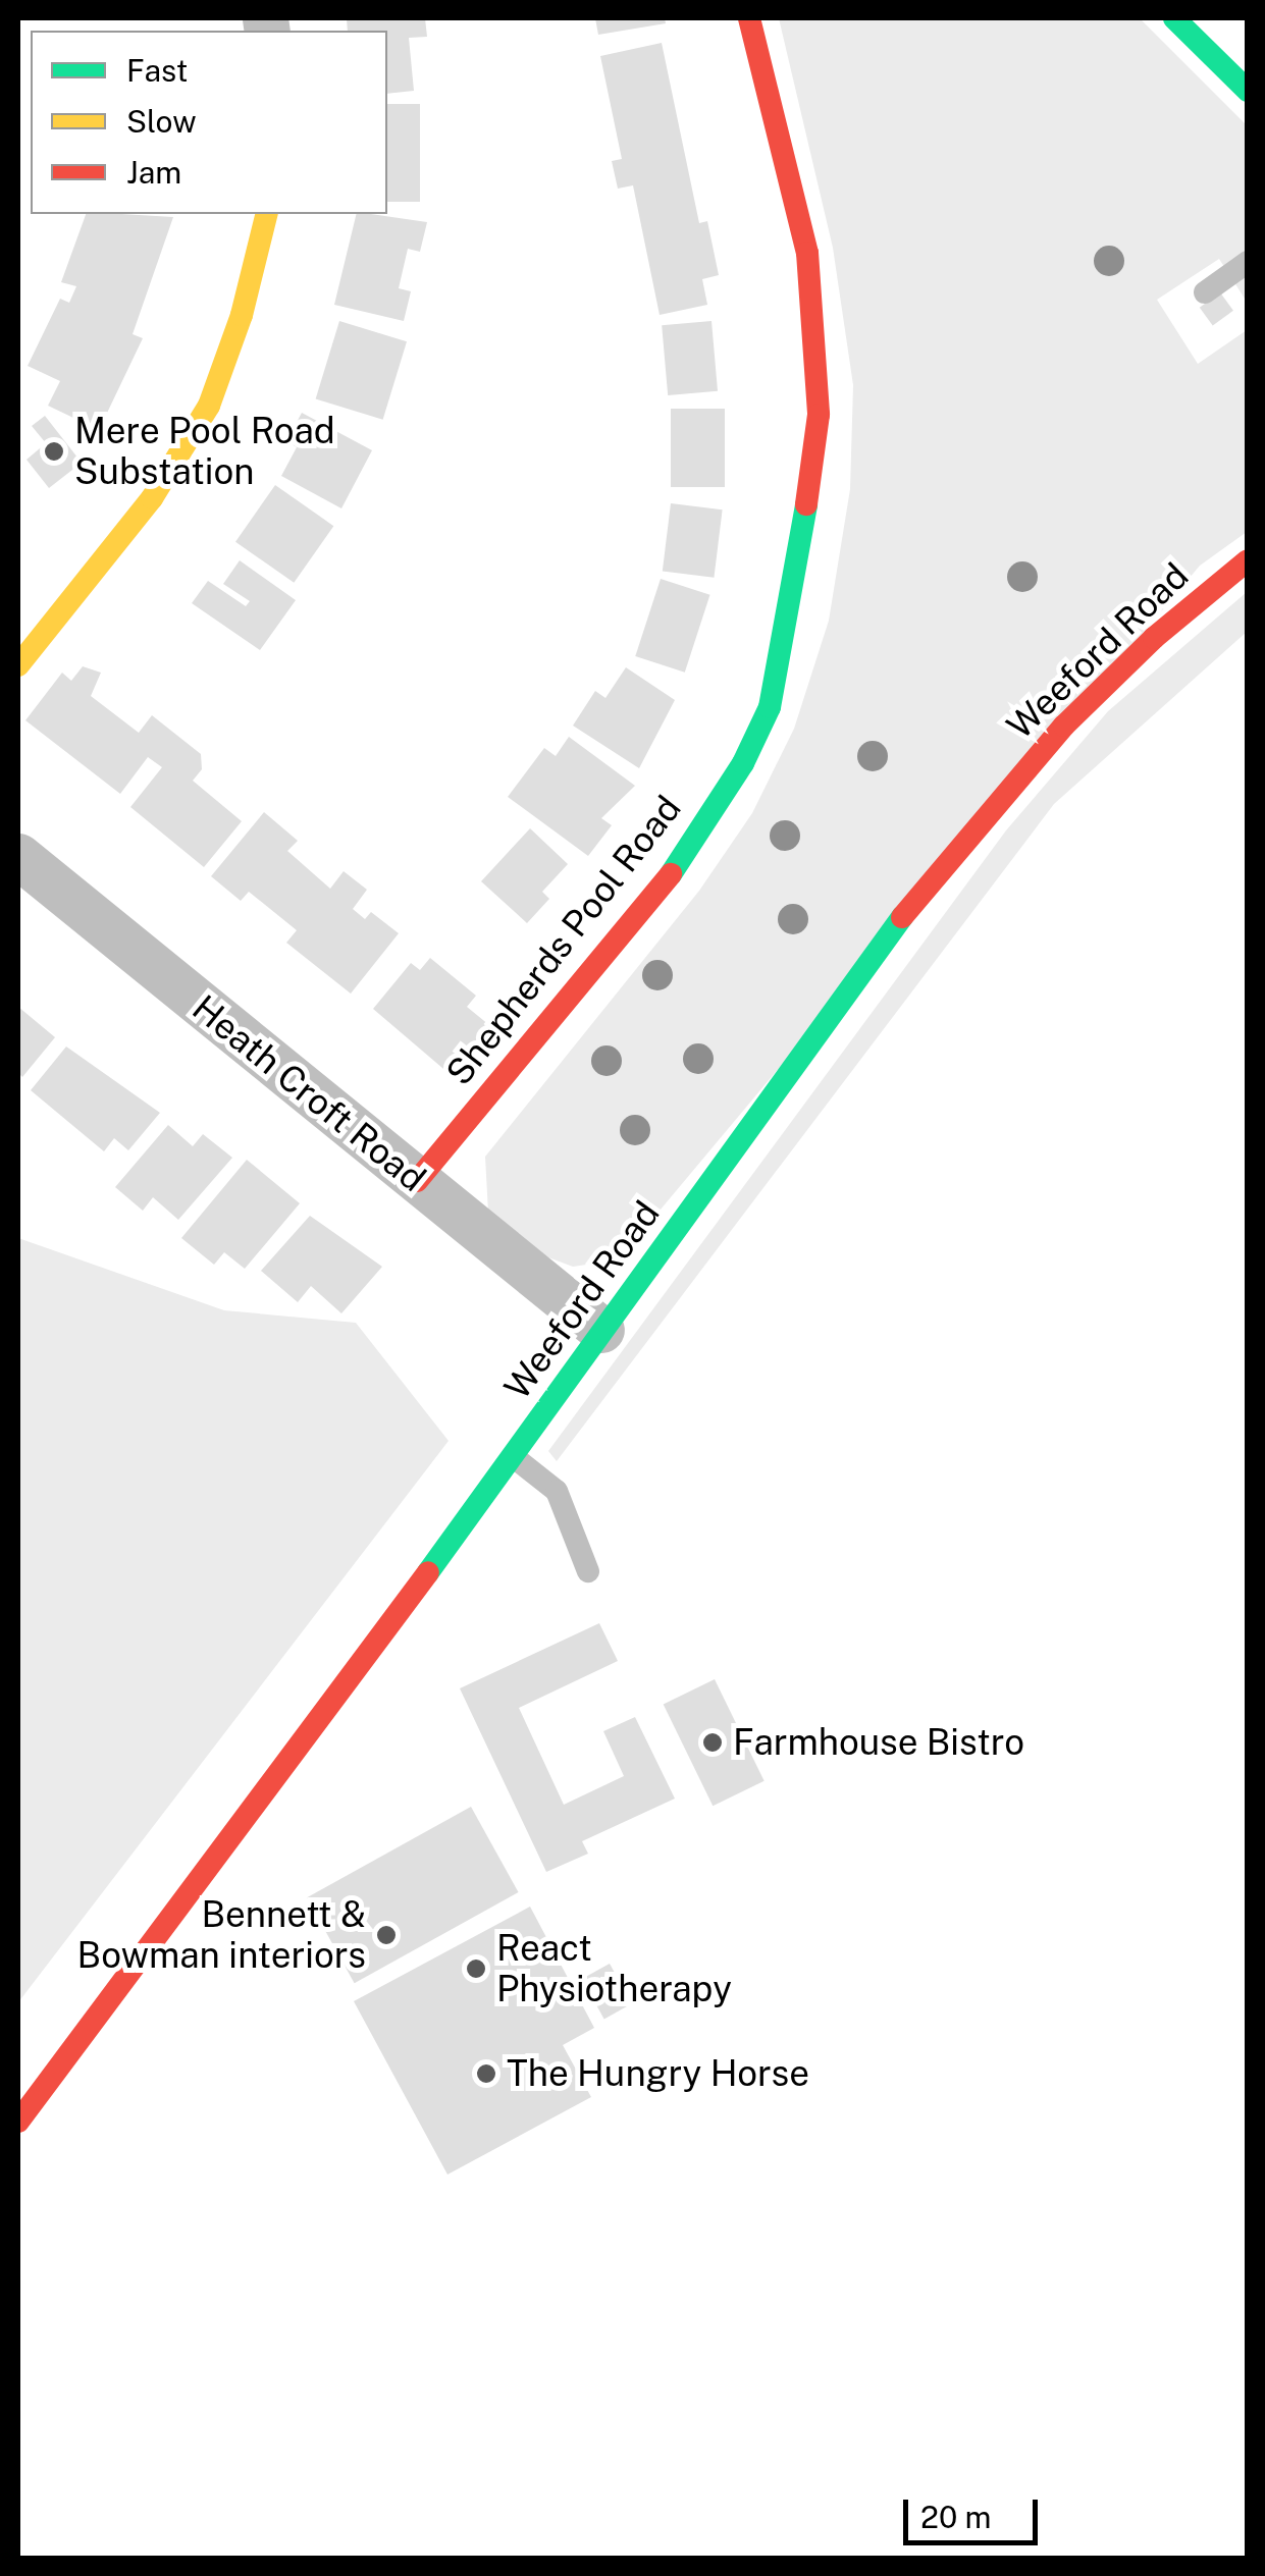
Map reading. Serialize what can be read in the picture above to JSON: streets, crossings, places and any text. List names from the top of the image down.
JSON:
{
  "streets": {
    "street": ["Weeford Road", "Shepherds Pool Road", "Heath Croft Road"]
  },
  "crossings": [
    ["Weeford Road", "Heath Croft Road"],
    ["Shepherds Pool Road", "Heath Croft Road"]
  ],
  "places": [
    "Mere Pool Road Substation",
    "Farmhouse Bistro",
    "Bennett & Bowman interiors",
    "React Physiotherapy",
    "The Hungry Horse"
  ],
  "legend": ["Fast", "Slow", "Jam"],
  "scale_bar": "20 m"
}
